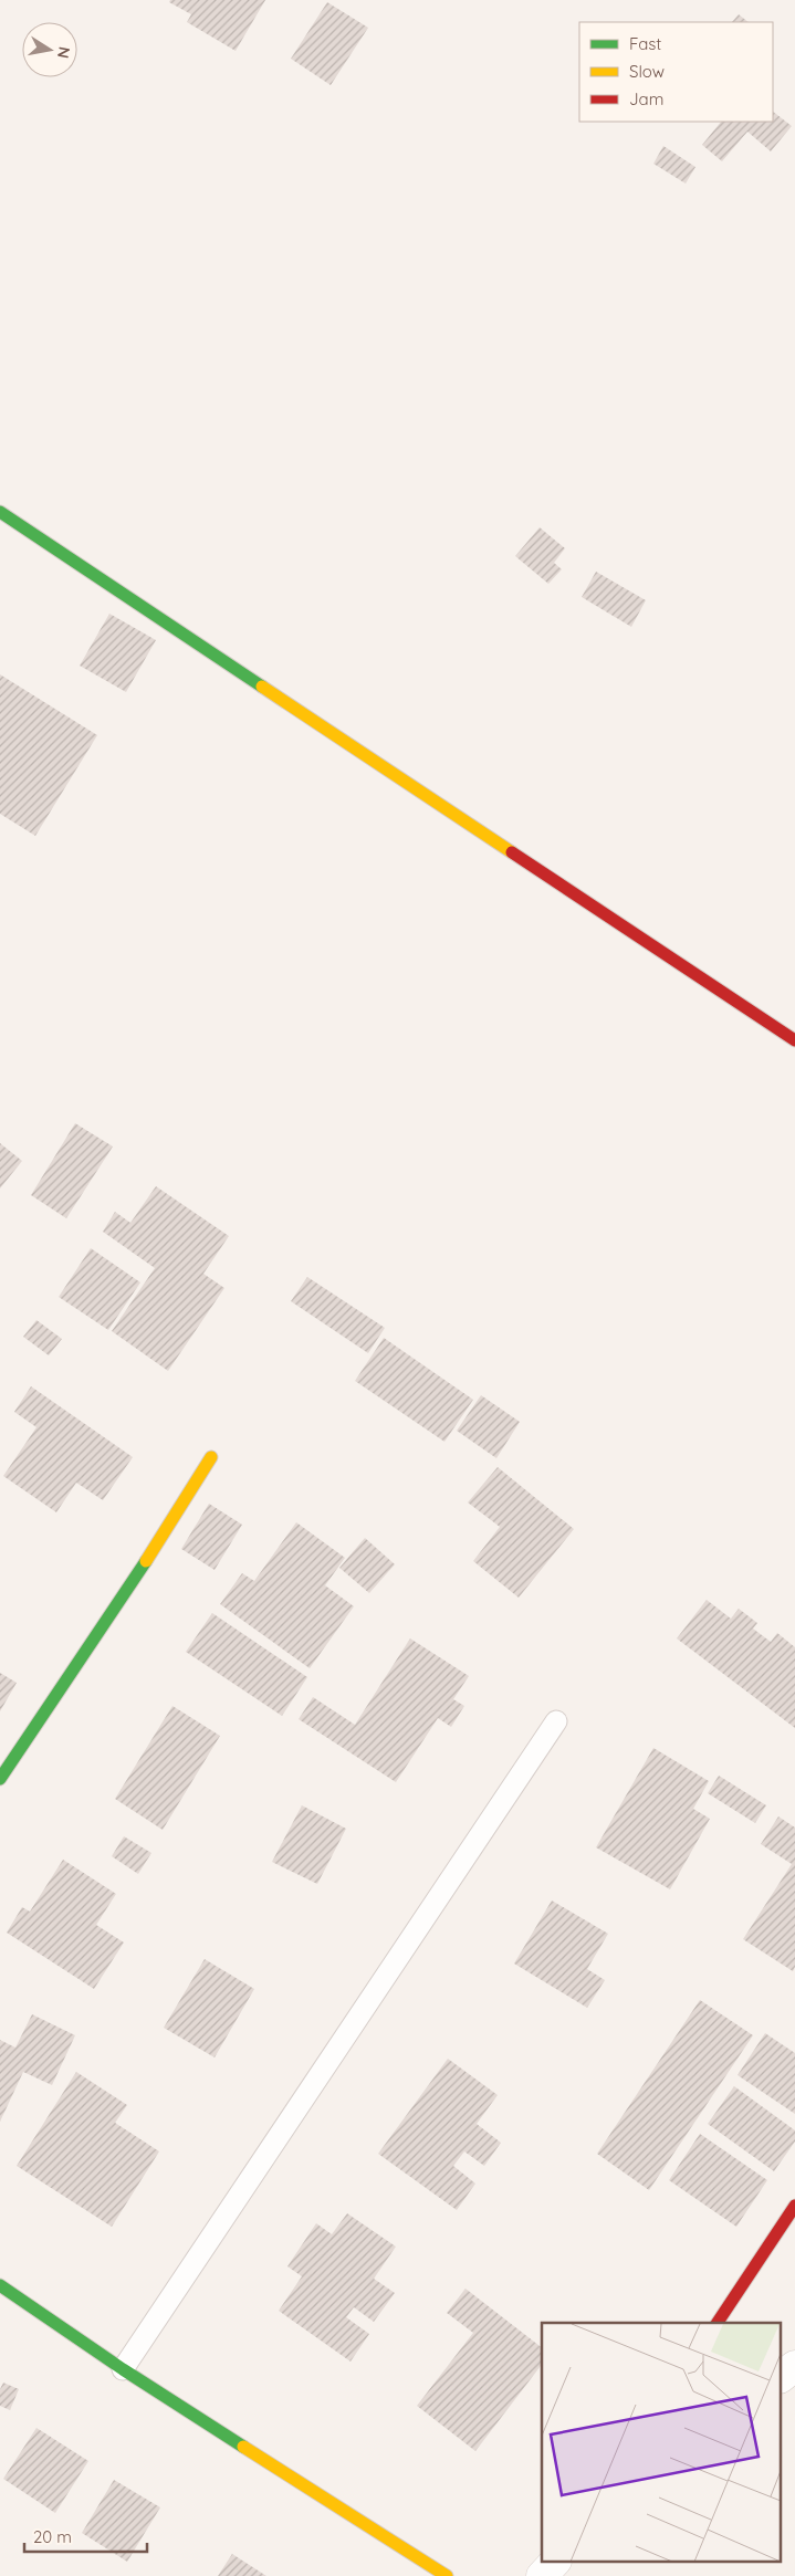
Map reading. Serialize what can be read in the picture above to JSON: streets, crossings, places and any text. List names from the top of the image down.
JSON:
{
  "legend": ["Fast", "Slow", "Jam"],
  "scale_bar": "20 m",
  "north": "right"
}
